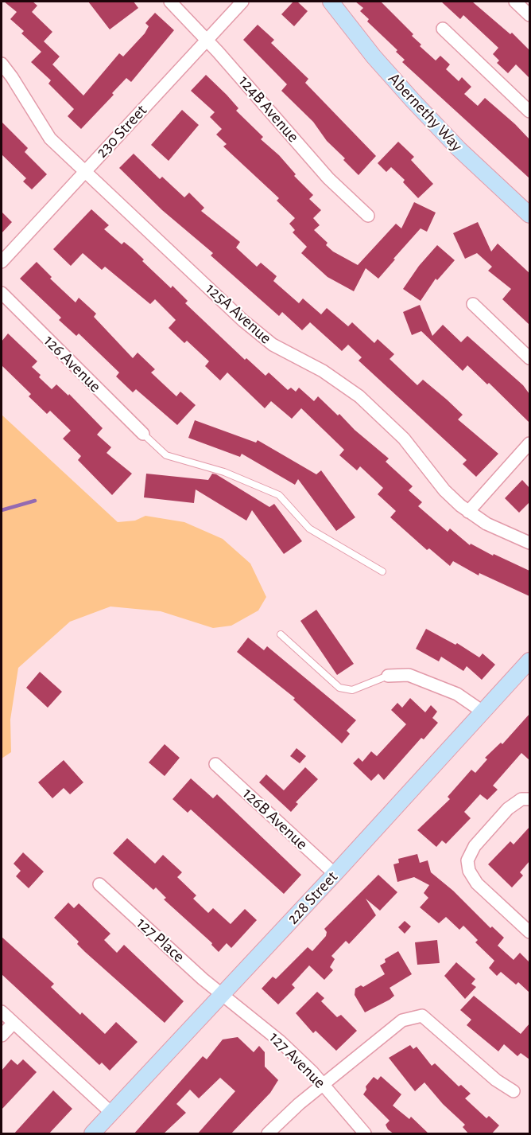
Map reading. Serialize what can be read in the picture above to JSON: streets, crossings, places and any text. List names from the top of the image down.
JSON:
{
  "streets": {
    "street": [
      "124B Avenue",
      "Abernethy Way",
      "230 Street",
      "125A Avenue",
      "126 Avenue",
      "126B Avenue",
      "228 Street",
      "127 Place",
      "127 Avenue"
    ]
  },
  "crossings": [
    ["124B Avenue", "230 Street"],
    ["230 Street", "125A Avenue"],
    ["126B Avenue", "228 Street"],
    ["228 Street", "127 Place"],
    ["228 Street", "127 Avenue"],
    ["127 Place", "127 Avenue"]
  ]
}
